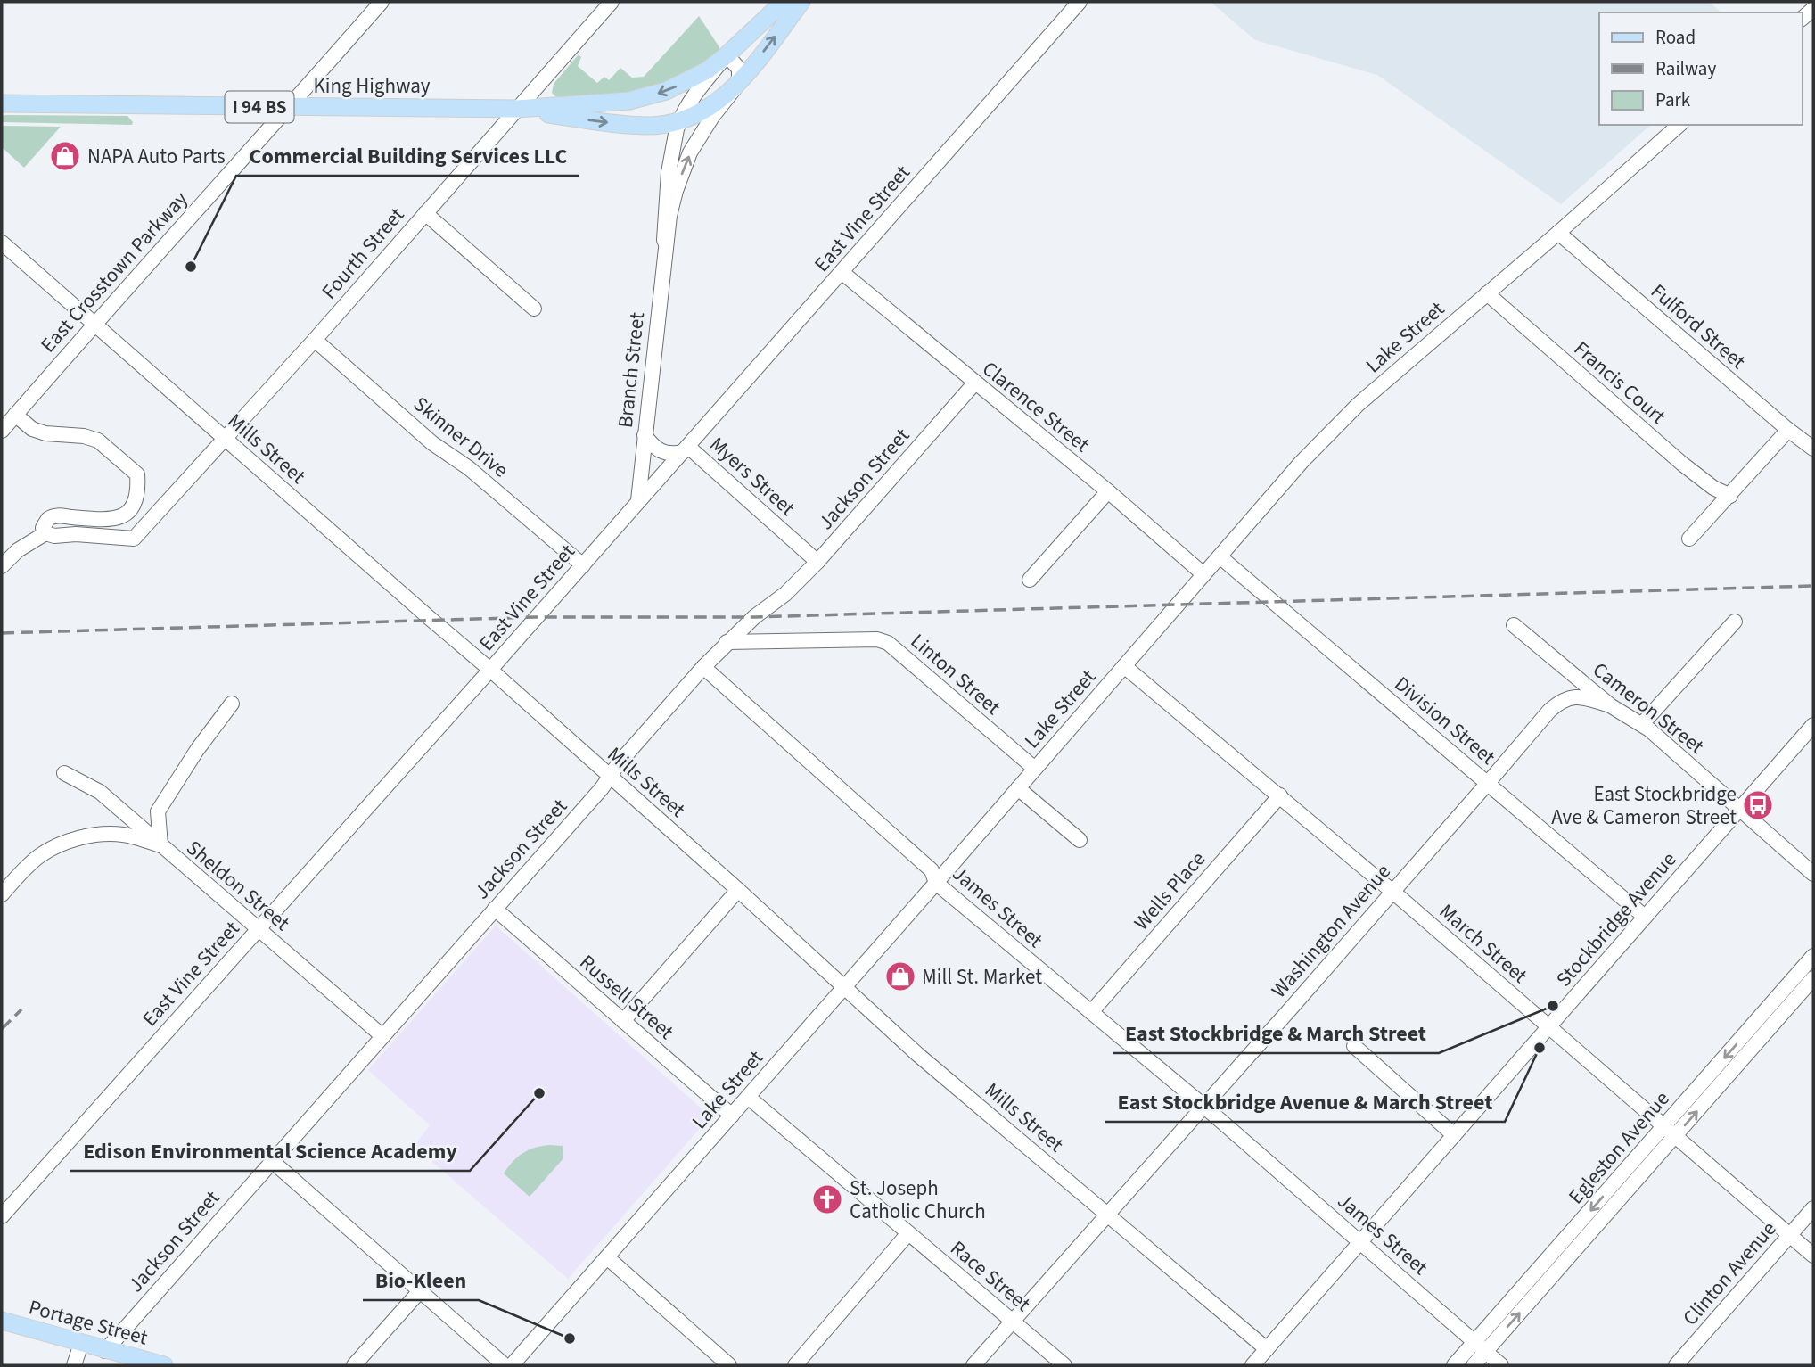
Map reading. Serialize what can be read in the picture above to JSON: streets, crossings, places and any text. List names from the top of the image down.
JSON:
{
  "streets": {
    "main road": ["King Highway", "I 94 BS", "Portage Street"],
    "street": [
      "East Vine Street",
      "Fourth Street",
      "East Crosstown Parkway",
      "Fulford Street",
      "Lake Street",
      "Branch Street",
      "Francis Court",
      "Clarence Street",
      "Skinner Drive",
      "Mills Street",
      "Myers Street",
      "Jackson Street",
      "Linton Street",
      "Cameron Street",
      "Division Street",
      "Sheldon Street",
      "Wells Place",
      "James Street",
      "Stockbridge Avenue",
      "Washington Avenue",
      "March Street",
      "Russell Street",
      "Egleston Avenue",
      "Clinton Avenue",
      "Race Street"
    ]
  },
  "crossings": [
    ["King Highway", "Fourth Street"],
    ["King Highway", "East Crosstown Parkway"],
    ["King Highway", "Branch Street"],
    ["East Vine Street", "Branch Street"],
    ["East Vine Street", "Clarence Street"],
    ["East Vine Street", "Skinner Drive"],
    ["East Vine Street", "Mills Street"],
    ["East Vine Street", "Myers Street"],
    ["East Vine Street", "Sheldon Street"],
    ["Fourth Street", "Skinner Drive"],
    ["Fourth Street", "Mills Street"],
    ["East Crosstown Parkway", "Mills Street"],
    ["Fulford Street", "Lake Street"],
    ["Lake Street", "Francis Court"],
    ["Lake Street", "Clarence Street"],
    ["Lake Street", "Mills Street"],
    ["Lake Street", "Linton Street"],
    ["Lake Street", "Division Street"],
    ["Lake Street", "James Street"],
    ["Lake Street", "March Street"],
    ["Lake Street", "Russell Street"],
    ["Lake Street", "Race Street"],
    ["Clarence Street", "Jackson Street"],
    ["Mills Street", "Jackson Street"],
    ["Mills Street", "Stockbridge Avenue"],
    ["Mills Street", "Washington Avenue"],
    ["Myers Street", "Jackson Street"],
    ["Jackson Street", "Linton Street"],
    ["Jackson Street", "Sheldon Street"],
    ["Jackson Street", "James Street"],
    ["Jackson Street", "Russell Street"],
    ["Jackson Street", "Portage Street"],
    ["Cameron Street", "Stockbridge Avenue"],
    ["Cameron Street", "Washington Avenue"],
    ["Division Street", "Stockbridge Avenue"],
    ["Division Street", "Washington Avenue"],
    ["Wells Place", "James Street"],
    ["Wells Place", "March Street"],
    ["James Street", "Stockbridge Avenue"],
    ["James Street", "Washington Avenue"],
    ["James Street", "Egleston Avenue"],
    ["Stockbridge Avenue", "March Street"],
    ["Washington Avenue", "March Street"],
    ["Washington Avenue", "Race Street"],
    ["March Street", "Egleston Avenue"],
    ["March Street", "Clinton Avenue"]
  ],
  "places": {
    "shop": ["NAPA Auto Parts", "Mill St. Market"],
    "other": [
      "Commercial Building Services LLC",
      "East Stockbridge & March Street",
      "East Stockbridge Avenue & March Street",
      "Edison Environmental Science Academy",
      "Bio-Kleen"
    ],
    "bus stop": ["East Stockbridge Ave & Cameron Street"],
    "church": ["St. Joseph Catholic Church"]
  },
  "legend": ["Road", "Railway", "Park"]
}
